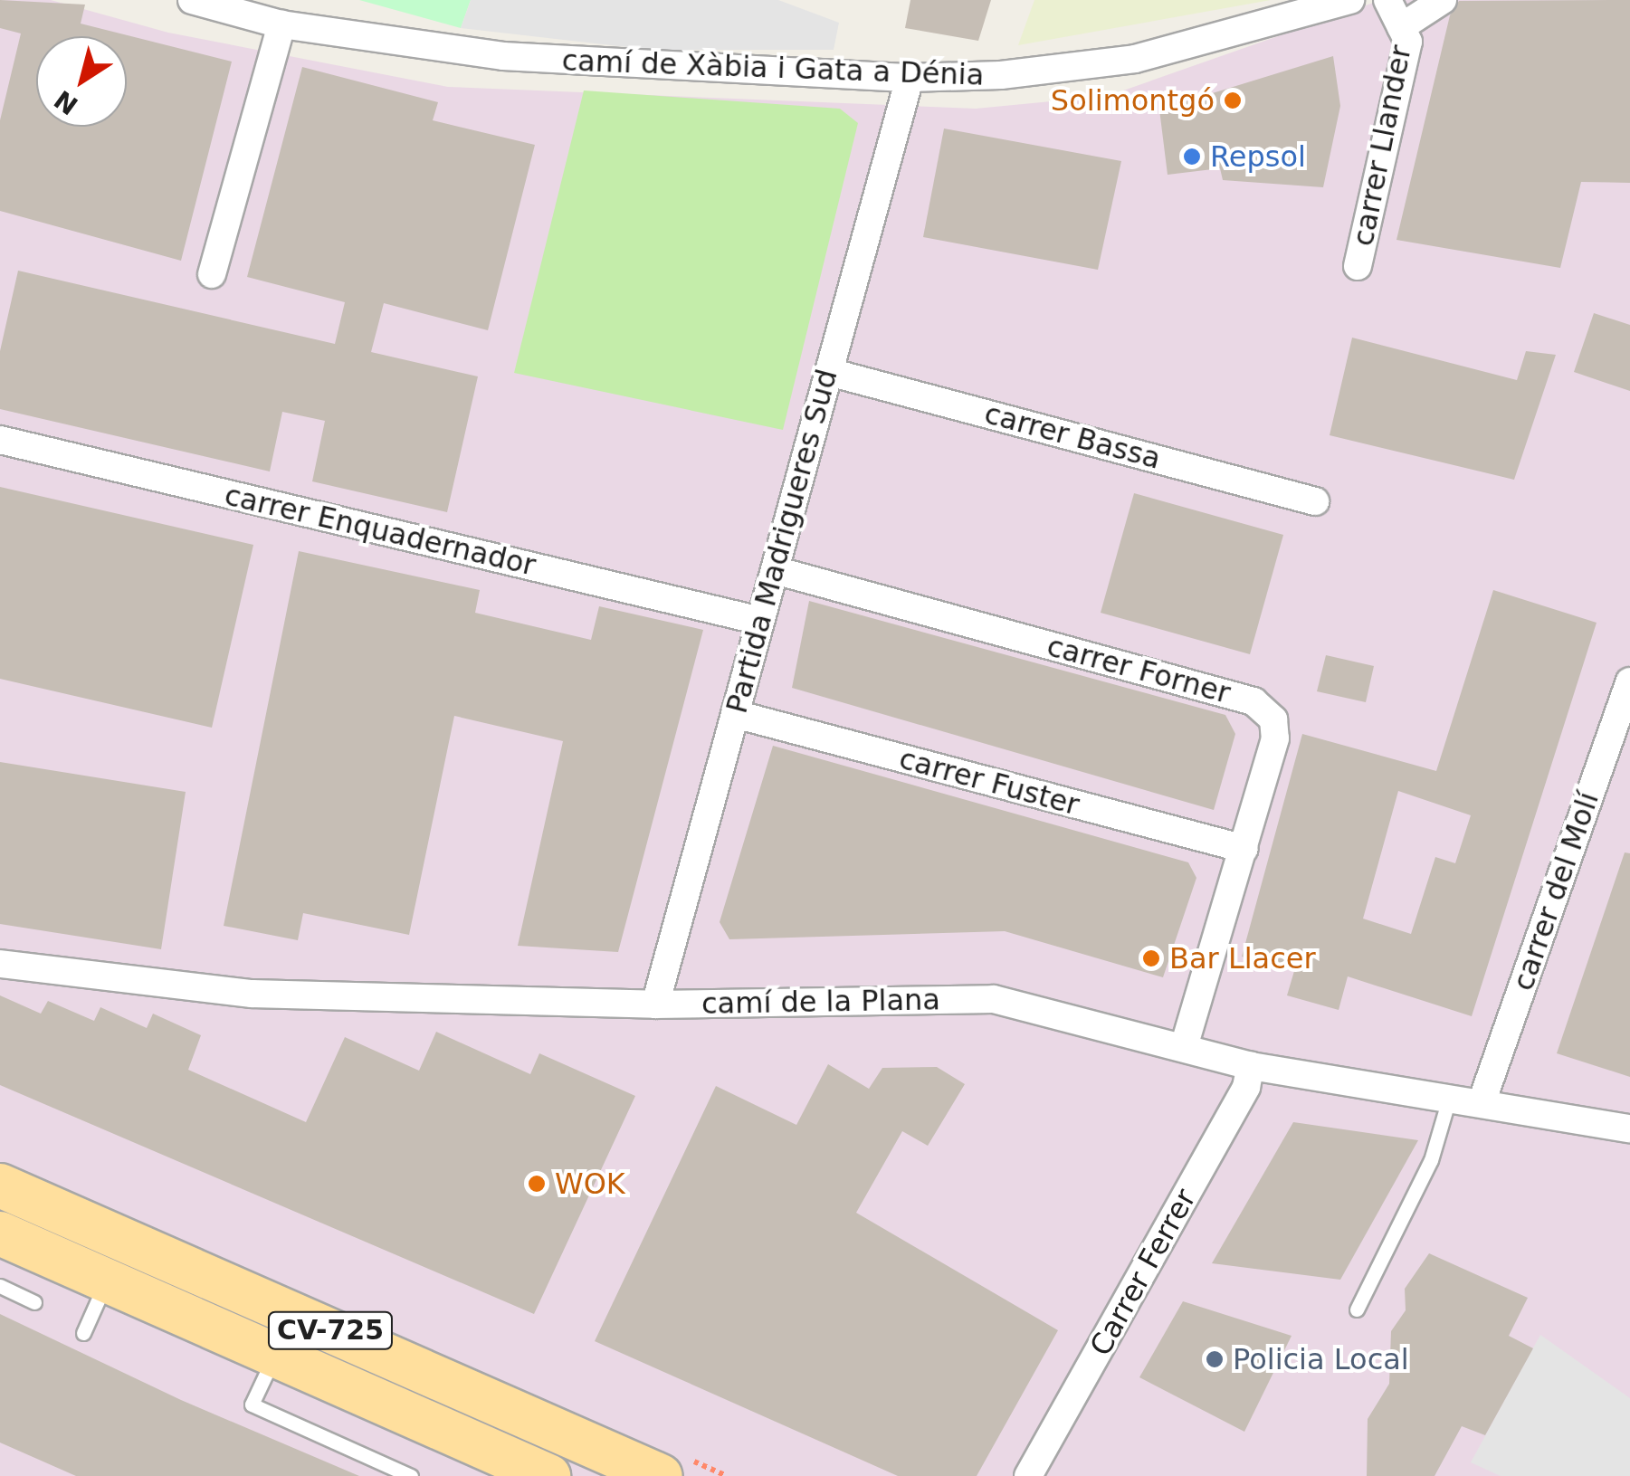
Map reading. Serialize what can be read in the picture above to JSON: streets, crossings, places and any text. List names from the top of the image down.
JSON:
{
  "streets": {
    "main road": ["CV-725"],
    "street": [
      "camí de Xàbia i Gata a Dénia",
      "carrer Llander",
      "carrer Bassa",
      "carrer Enquadernador",
      "Partida Madrigueres Sud",
      "carrer Forner",
      "carrer Fuster",
      "carrer del Molí",
      "camí de la Plana",
      "Carrer Ferrer"
    ]
  },
  "crossings": [
    ["camí de Xàbia i Gata a Dénia", "Partida Madrigueres Sud"],
    ["carrer Bassa", "Partida Madrigueres Sud"],
    ["carrer Enquadernador", "Partida Madrigueres Sud"],
    ["Partida Madrigueres Sud", "carrer Forner"],
    ["Partida Madrigueres Sud", "carrer Fuster"],
    ["Partida Madrigueres Sud", "camí de la Plana"],
    ["carrer Forner", "carrer Fuster"],
    ["carrer Forner", "camí de la Plana"],
    ["carrer del Molí", "camí de la Plana"],
    ["camí de la Plana", "Carrer Ferrer"]
  ],
  "places": [
    "Solimontgó",
    "Repsol",
    "Bar Llacer",
    "WOK",
    "Policia Local"
  ],
  "north": "bottom left"
}
